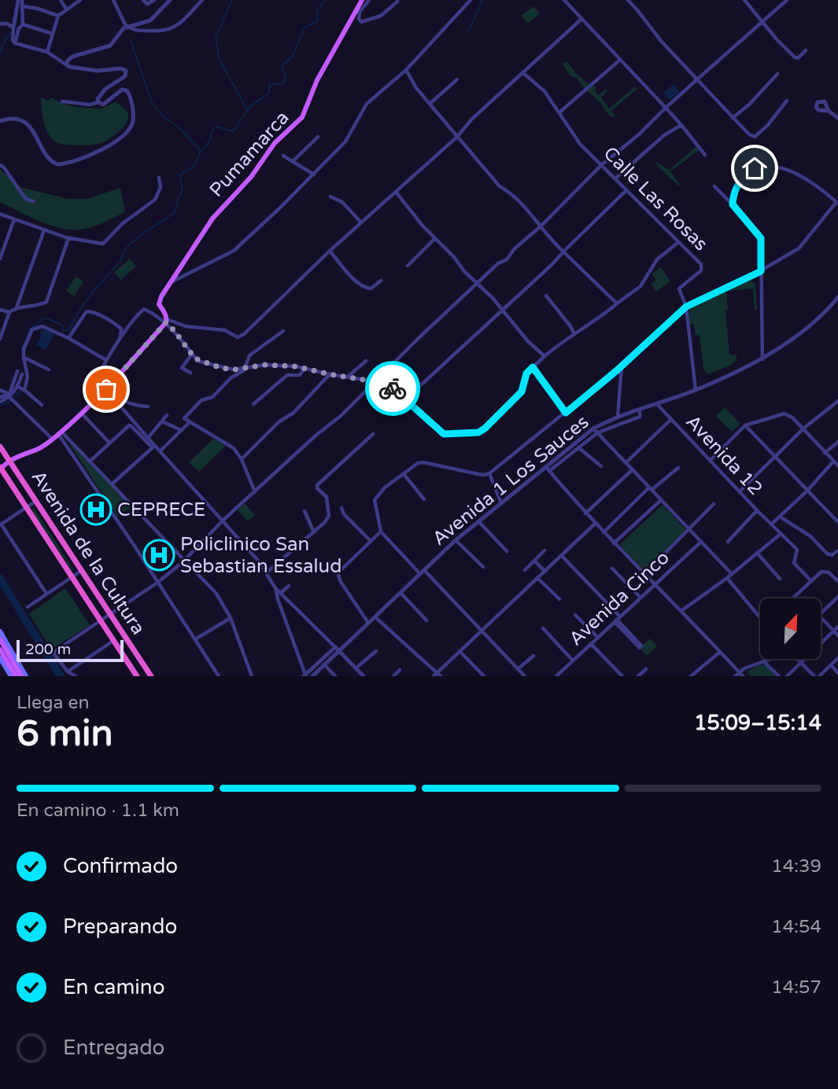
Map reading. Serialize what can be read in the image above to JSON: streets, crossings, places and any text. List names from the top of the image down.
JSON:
{
  "streets": {
    "highway": ["Avenida de la Cultura"],
    "main road": ["Pumamarca"],
    "street": [
      "Calle Las Rosas",
      "Avenida 12",
      "Avenida 1 Los Sauces",
      "Avenida Cinco"
    ]
  },
  "crossings": [
    ["Calle Las Rosas", "Avenida 1 Los Sauces"],
    ["Avenida 12", "Avenida 1 Los Sauces"]
  ],
  "places": {
    "hospital": ["CEPRECE", "Policlinico San Sebastian Essalud"]
  },
  "scale_bar": "200 m",
  "north": "top right",
  "page": {
    "scale": "200 m",
    "heading": ["6 min", "Llega en", "15:09–15:14"],
    "bar": "En camino · 1.1 km",
    "list": [
      ["Confirmado", "14:39"],
      ["Preparando", "14:54"],
      ["En camino", "14:57"],
      "Entregado"
    ]
  }
}
